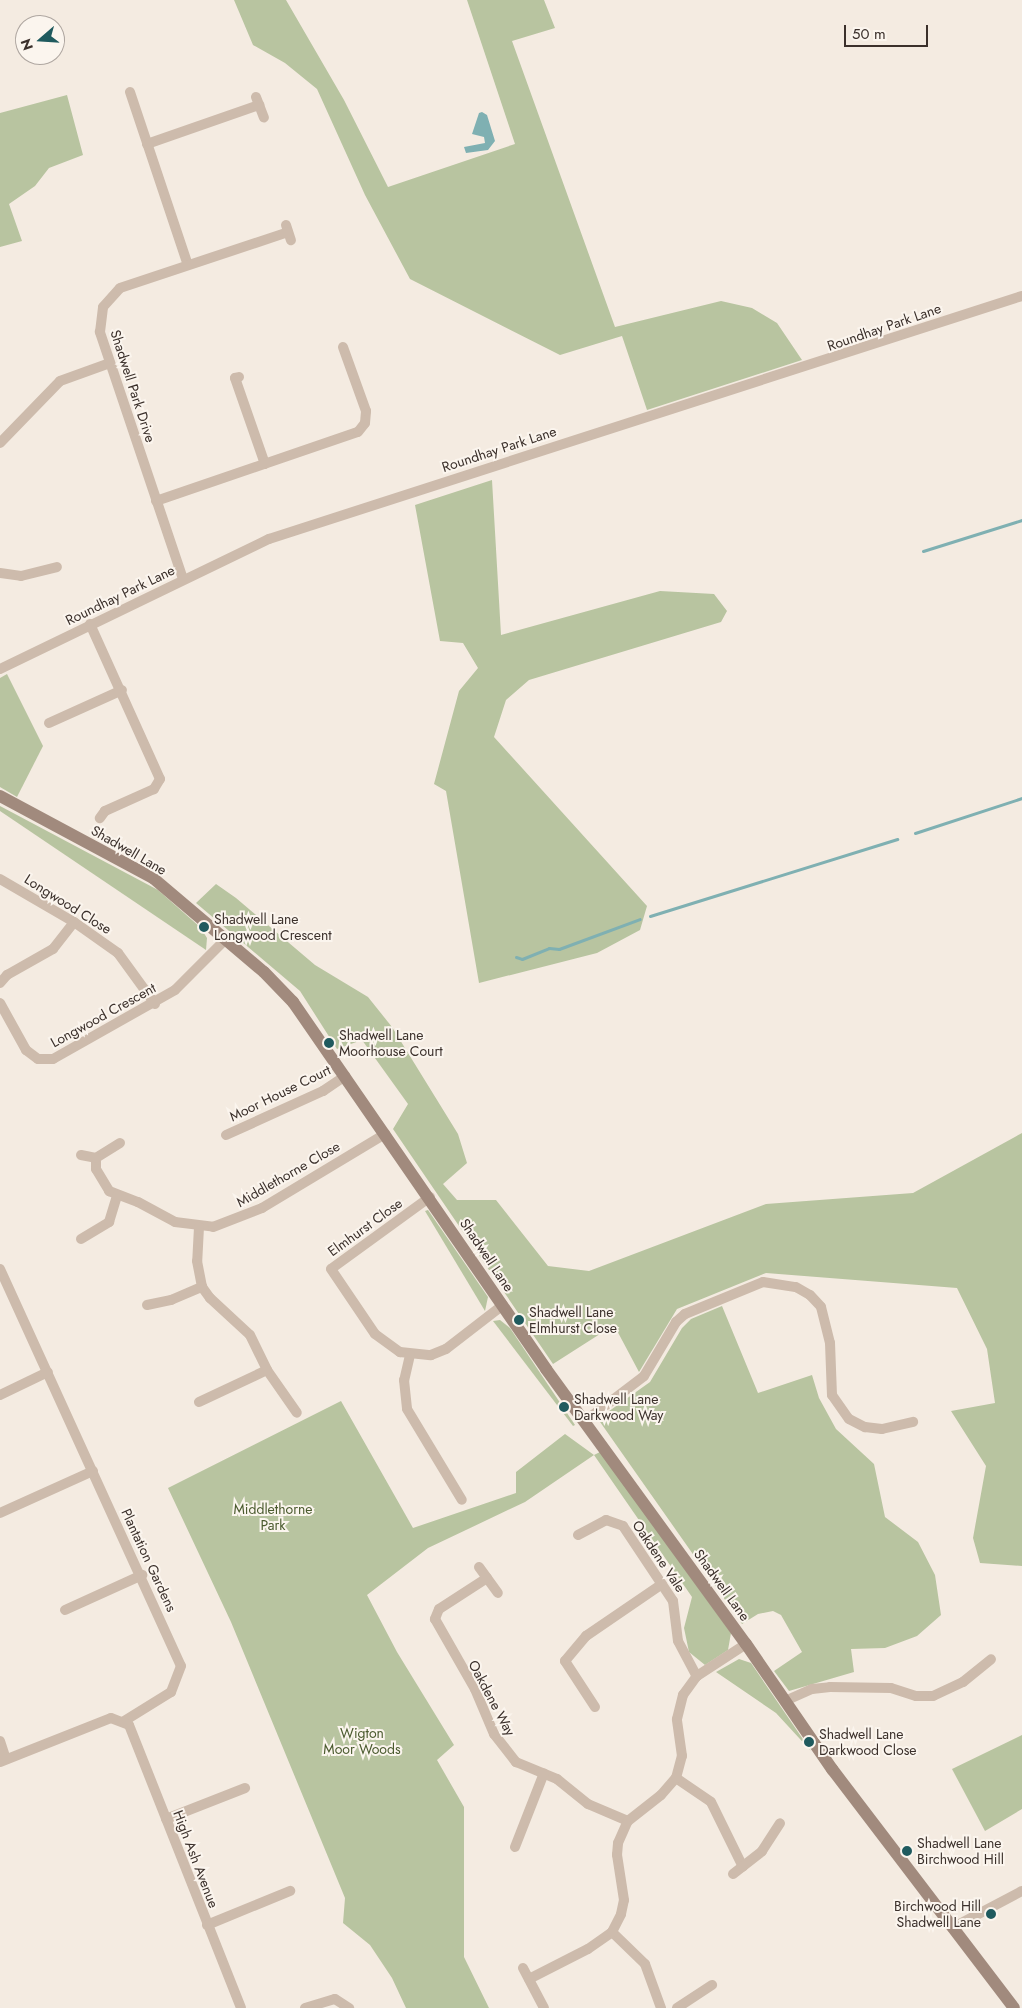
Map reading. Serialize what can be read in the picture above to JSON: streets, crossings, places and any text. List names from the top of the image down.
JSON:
{
  "streets": {
    "street": [
      "Roundhay Park Lane",
      "Shadwell Park Drive",
      "Shadwell Lane",
      "Longwood Close",
      "Longwood Crescent",
      "Moor House Court",
      "Middlethorne Close",
      "Elmhurst Close",
      "Oakdene Vale",
      "Plantation Gardens",
      "Oakdene Way",
      "High Ash Avenue"
    ]
  },
  "crossings": [
    ["Roundhay Park Lane", "Shadwell Park Drive"],
    ["Shadwell Lane", "Longwood Crescent"],
    ["Shadwell Lane", "Moor House Court"],
    ["Shadwell Lane", "Middlethorne Close"],
    ["Shadwell Lane", "Elmhurst Close"],
    ["Longwood Close", "Longwood Crescent"],
    ["Plantation Gardens", "High Ash Avenue"]
  ],
  "parks": ["Middlethorne Park", "Wigton Moor Woods"],
  "places": [
    "Shadwell Lane Longwood Crescent",
    "Shadwell Lane Moorhouse Court",
    "Shadwell Lane Elmhurst Close",
    "Shadwell Lane Darkwood Way",
    "Shadwell Lane Darkwood Close",
    "Shadwell Lane Birchwood Hill",
    "Birchwood Hill Shadwell Lane"
  ],
  "scale_bar": "50 m",
  "north": "left"
}
